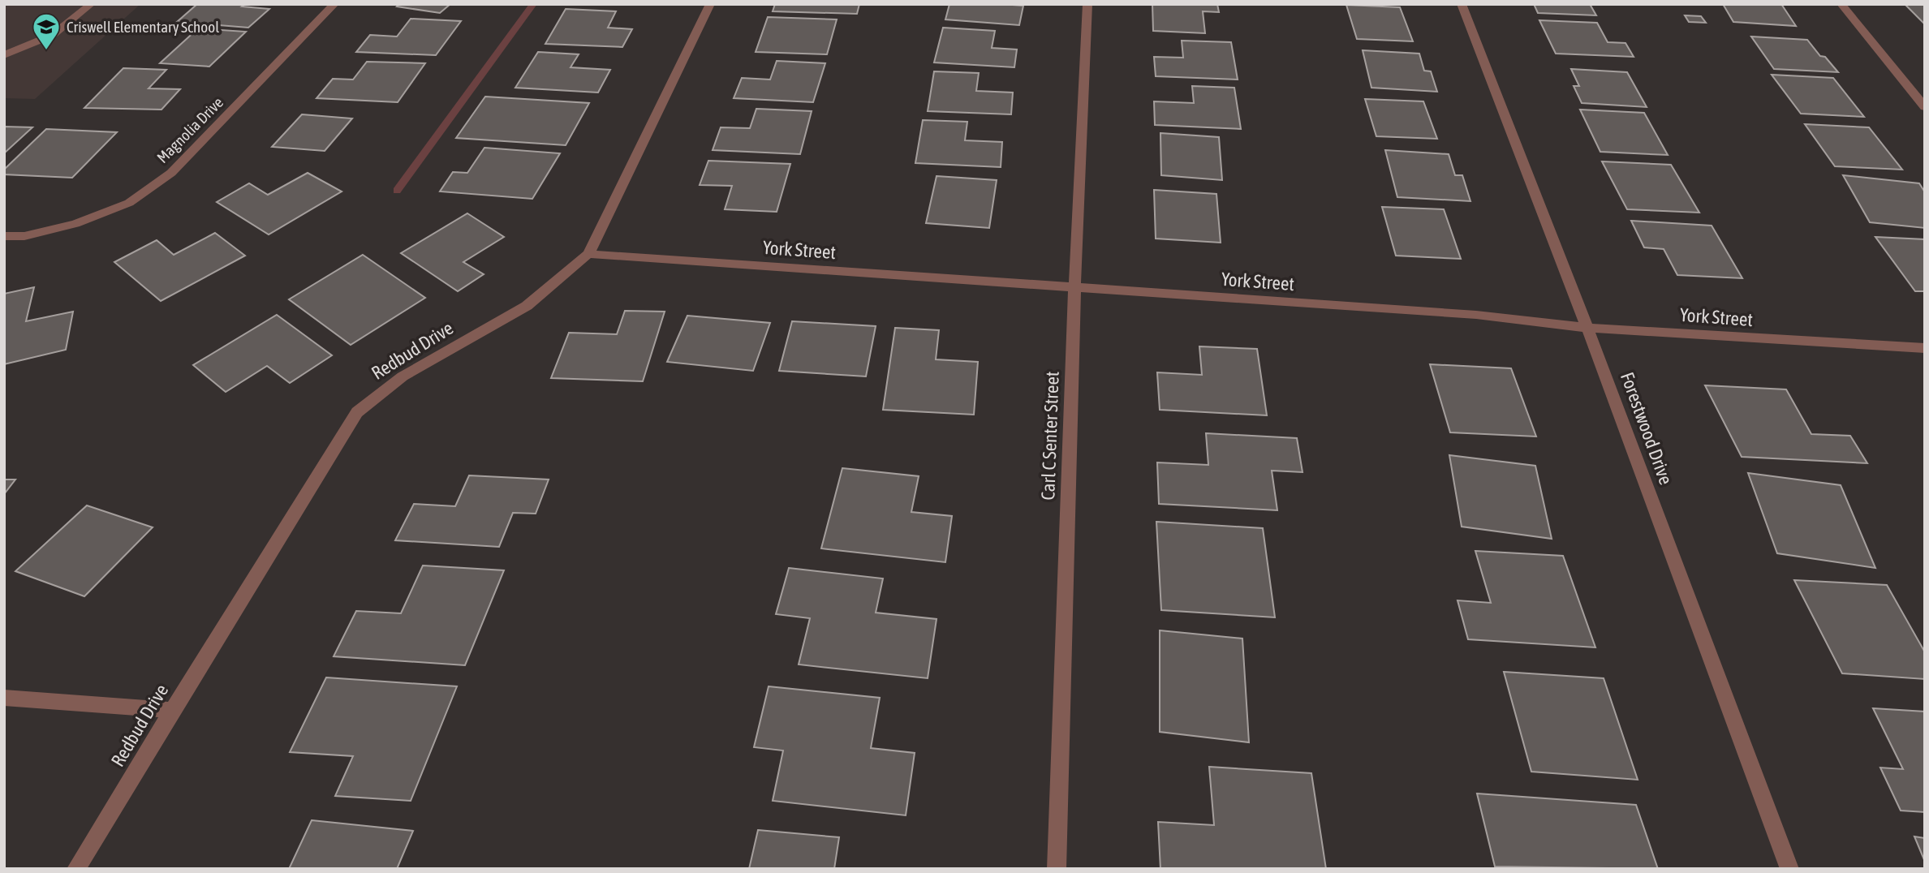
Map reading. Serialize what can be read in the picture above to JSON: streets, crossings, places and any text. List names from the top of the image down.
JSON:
{
  "streets": {
    "street": [
      "Magnolia Drive",
      "York Street",
      "Redbud Drive",
      "Forestwood Drive",
      "Carl C Senter Street"
    ]
  },
  "crossings": [
    ["York Street", "Redbud Drive"],
    ["York Street", "Forestwood Drive"],
    ["York Street", "Carl C Senter Street"]
  ],
  "places": {
    "school or university": ["Criswell Elementary School"]
  }
}
